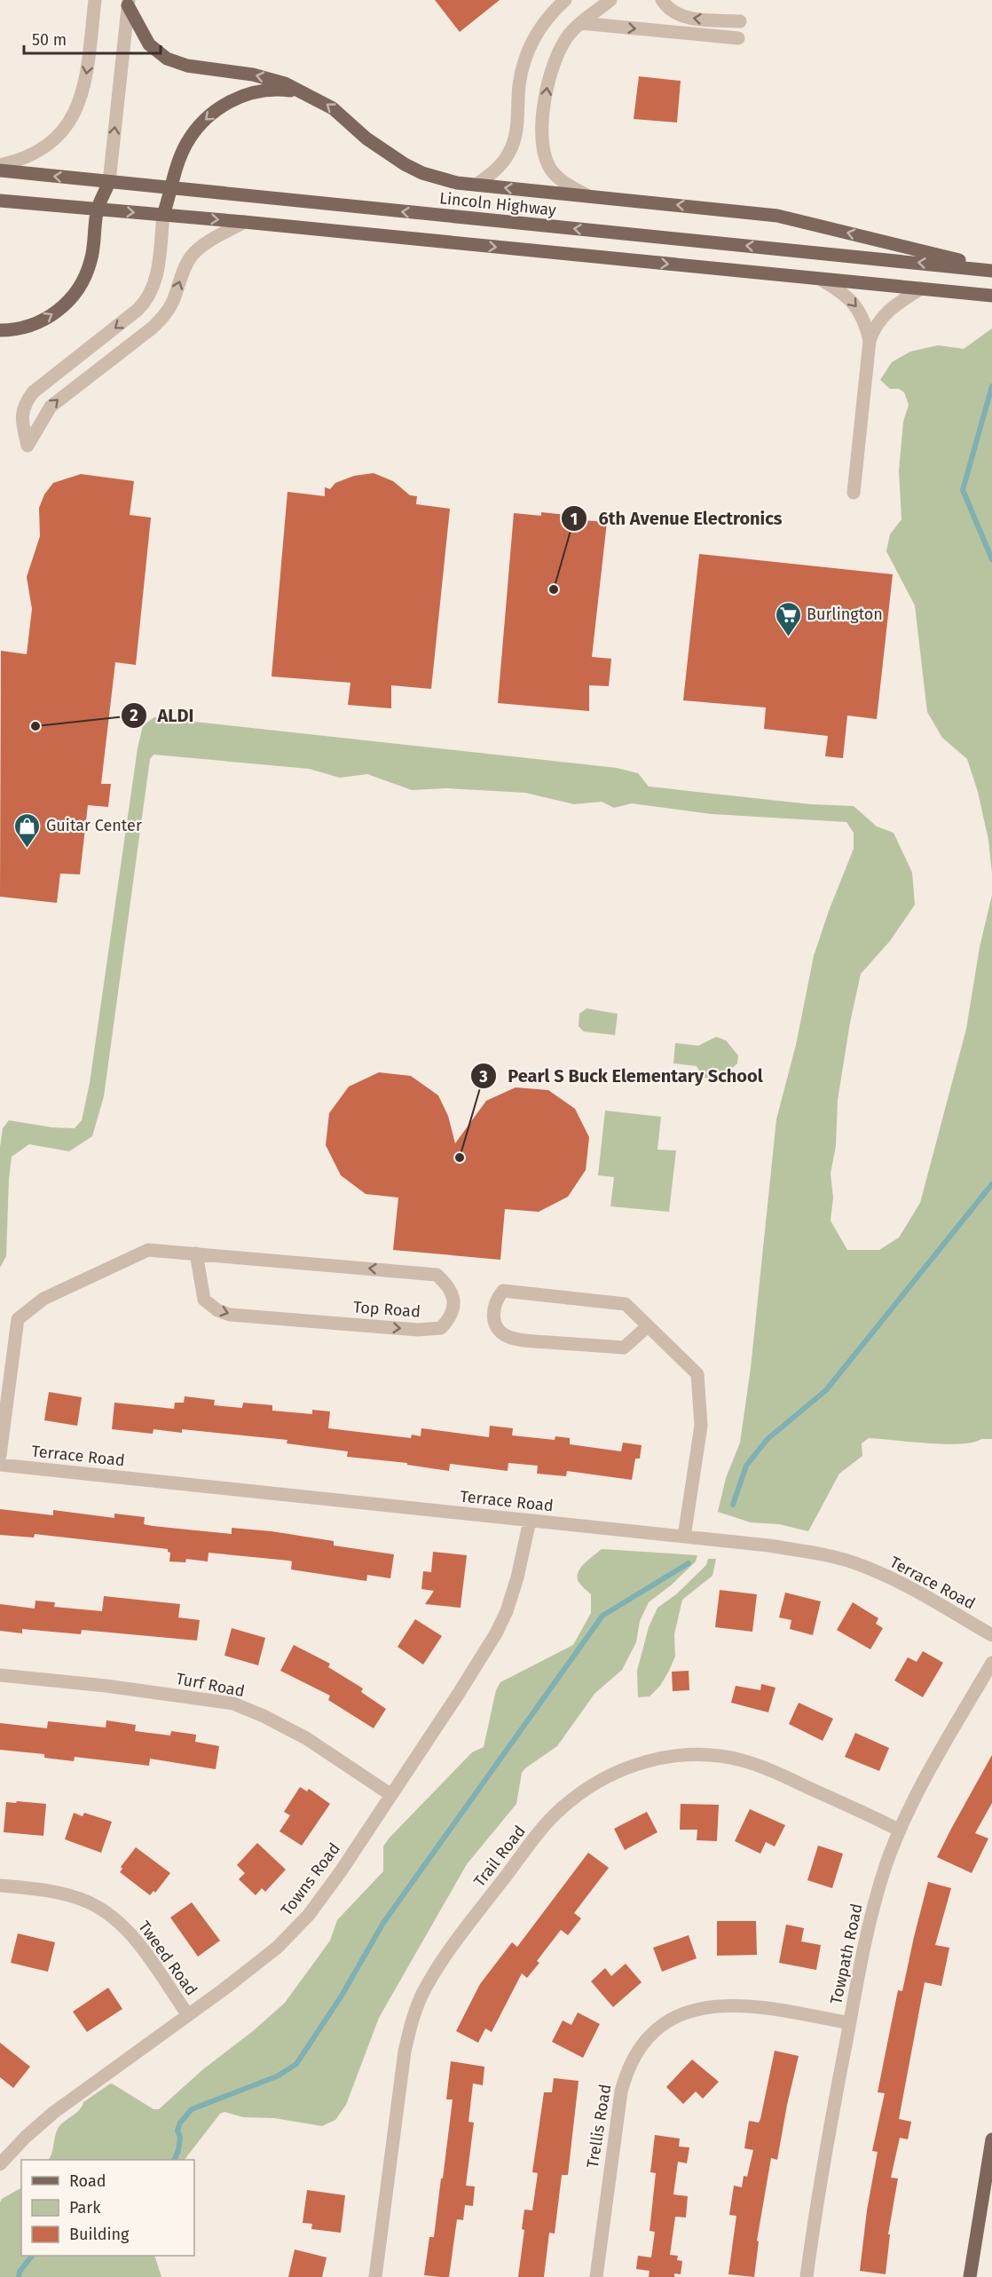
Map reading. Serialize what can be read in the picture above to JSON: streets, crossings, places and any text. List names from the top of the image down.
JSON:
{
  "streets": {
    "main road": ["Lincoln Highway"],
    "street": [
      "Top Road",
      "Terrace Road",
      "Turf Road",
      "Trail Road",
      "Towns Road",
      "Towpath Road",
      "Tweed Road",
      "Trellis Road"
    ]
  },
  "crossings": [
    ["Terrace Road", "Towns Road"],
    ["Turf Road", "Towns Road"],
    ["Trail Road", "Towpath Road"],
    ["Towns Road", "Tweed Road"],
    ["Towpath Road", "Trellis Road"]
  ],
  "places": {
    "other": ["6th Avenue Electronics", "ALDI", "Pearl S Buck Elementary School"],
    "supermarket": ["Burlington"],
    "shop": ["Guitar Center"]
  },
  "legend": ["Road", "Park", "Building"],
  "scale_bar": "50 m"
}
